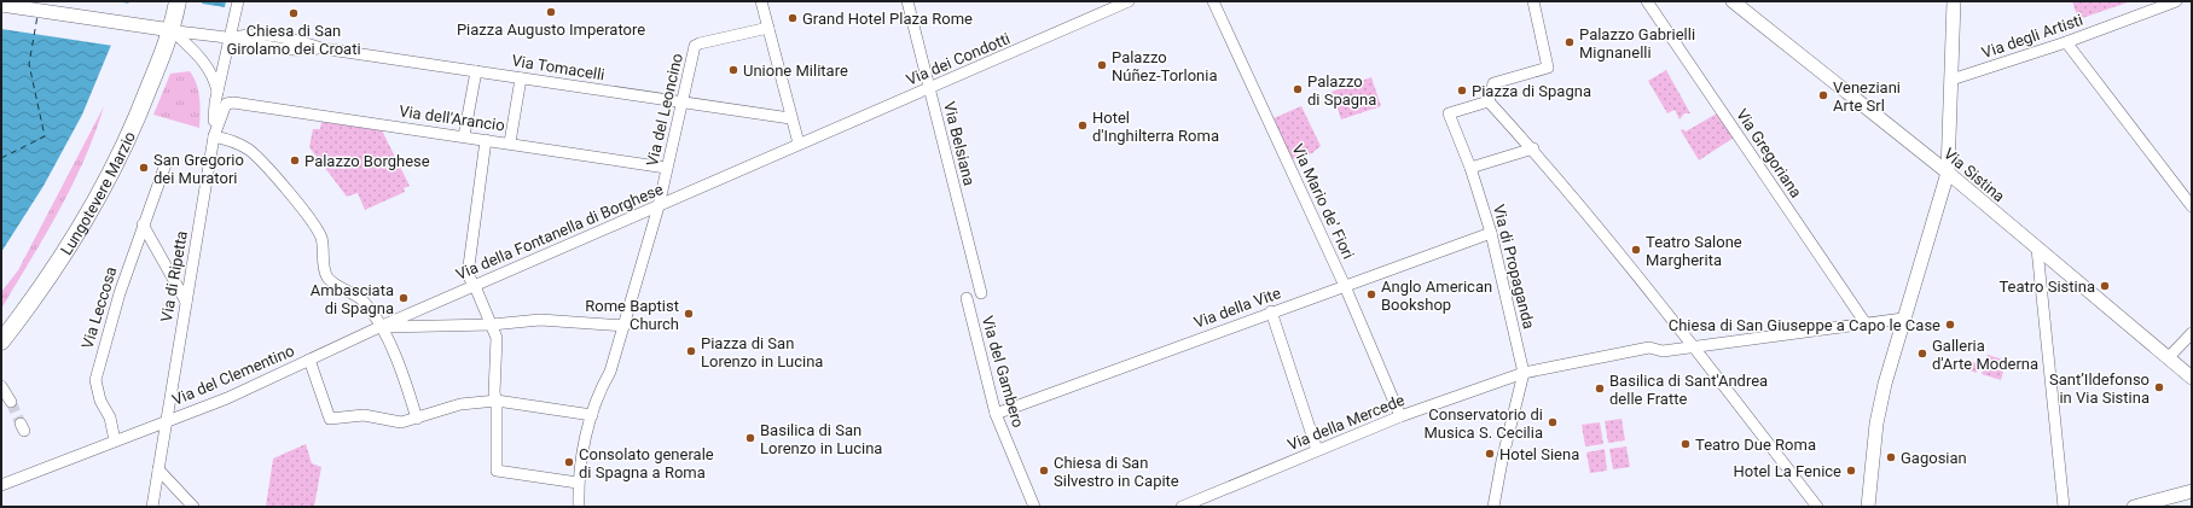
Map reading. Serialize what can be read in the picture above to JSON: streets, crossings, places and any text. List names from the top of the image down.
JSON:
{
  "streets": {
    "main road": ["Lungotevere Marzio"],
    "street": [
      "Via degli Artisti",
      "Via dei Condotti",
      "Via Tomacelli",
      "Via del Leoncino",
      "Via dell'Arancio",
      "Via Belsiana",
      "Via Gregoriana",
      "Via Sistina",
      "Via Mario de' Fiori",
      "Via della Fontanella di Borghese",
      "Via di Propaganda",
      "Via di Ripetta",
      "Via Leccosa",
      "Via della Vite",
      "Via del Gambero",
      "Via del Clementino",
      "Via della Mercede"
    ]
  },
  "crossings": [
    ["Via dei Condotti", "Via Belsiana"],
    ["Via dei Condotti", "Via della Fontanella di Borghese"],
    ["Via Tomacelli", "Via del Leoncino"],
    ["Via Tomacelli", "Lungotevere Marzio"],
    ["Via del Leoncino", "Via dell'Arancio"],
    ["Via del Leoncino", "Via della Fontanella di Borghese"],
    ["Via dell'Arancio", "Via di Ripetta"],
    ["Via Gregoriana", "Via della Mercede"],
    ["Via Mario de' Fiori", "Via della Vite"],
    ["Via Mario de' Fiori", "Via della Mercede"],
    ["Via della Fontanella di Borghese", "Via del Clementino"],
    ["Via di Propaganda", "Via della Vite"],
    ["Via di Propaganda", "Via della Mercede"],
    ["Via di Ripetta", "Via del Clementino"],
    ["Via Leccosa", "Via del Clementino"],
    ["Via della Vite", "Via del Gambero"]
  ],
  "places": [
    "Piazza Augusto Imperatore",
    "Chiesa di San Girolamo dei Croati",
    "Grand Hotel Plaza Rome",
    "Palazzo Gabrielli Mignanelli",
    "Palazzo Núñez-Torlonia",
    "Unione Militare",
    "Palazzo di Spagna",
    "Piazza di Spagna",
    "Veneziani Arte Srl",
    "Hotel d'Inghilterra Roma",
    "Palazzo Borghese",
    "San Gregorio dei Muratori",
    "Teatro Salone Margherita",
    "Teatro Sistina",
    "Anglo American Bookshop",
    "Ambasciata di Spagna",
    "Rome Baptist Church",
    "Chiesa di San Giuseppe a Capo le Case",
    "Piazza di San Lorenzo in Lucina",
    "Galleria d'Arte Moderna",
    "Sant’Ildefonso in Via Sistina",
    "Basilica di Sant'Andrea delle Fratte",
    "Conservatorio di Musica S. Cecilia",
    "Basilica di San Lorenzo in Lucina",
    "Teatro Due Roma",
    "Hotel Siena",
    "Gagosian",
    "Consolato generale di Spagna a Roma",
    "Chiesa di San Silvestro in Capite",
    "Hotel La Fenice"
  ]
}
